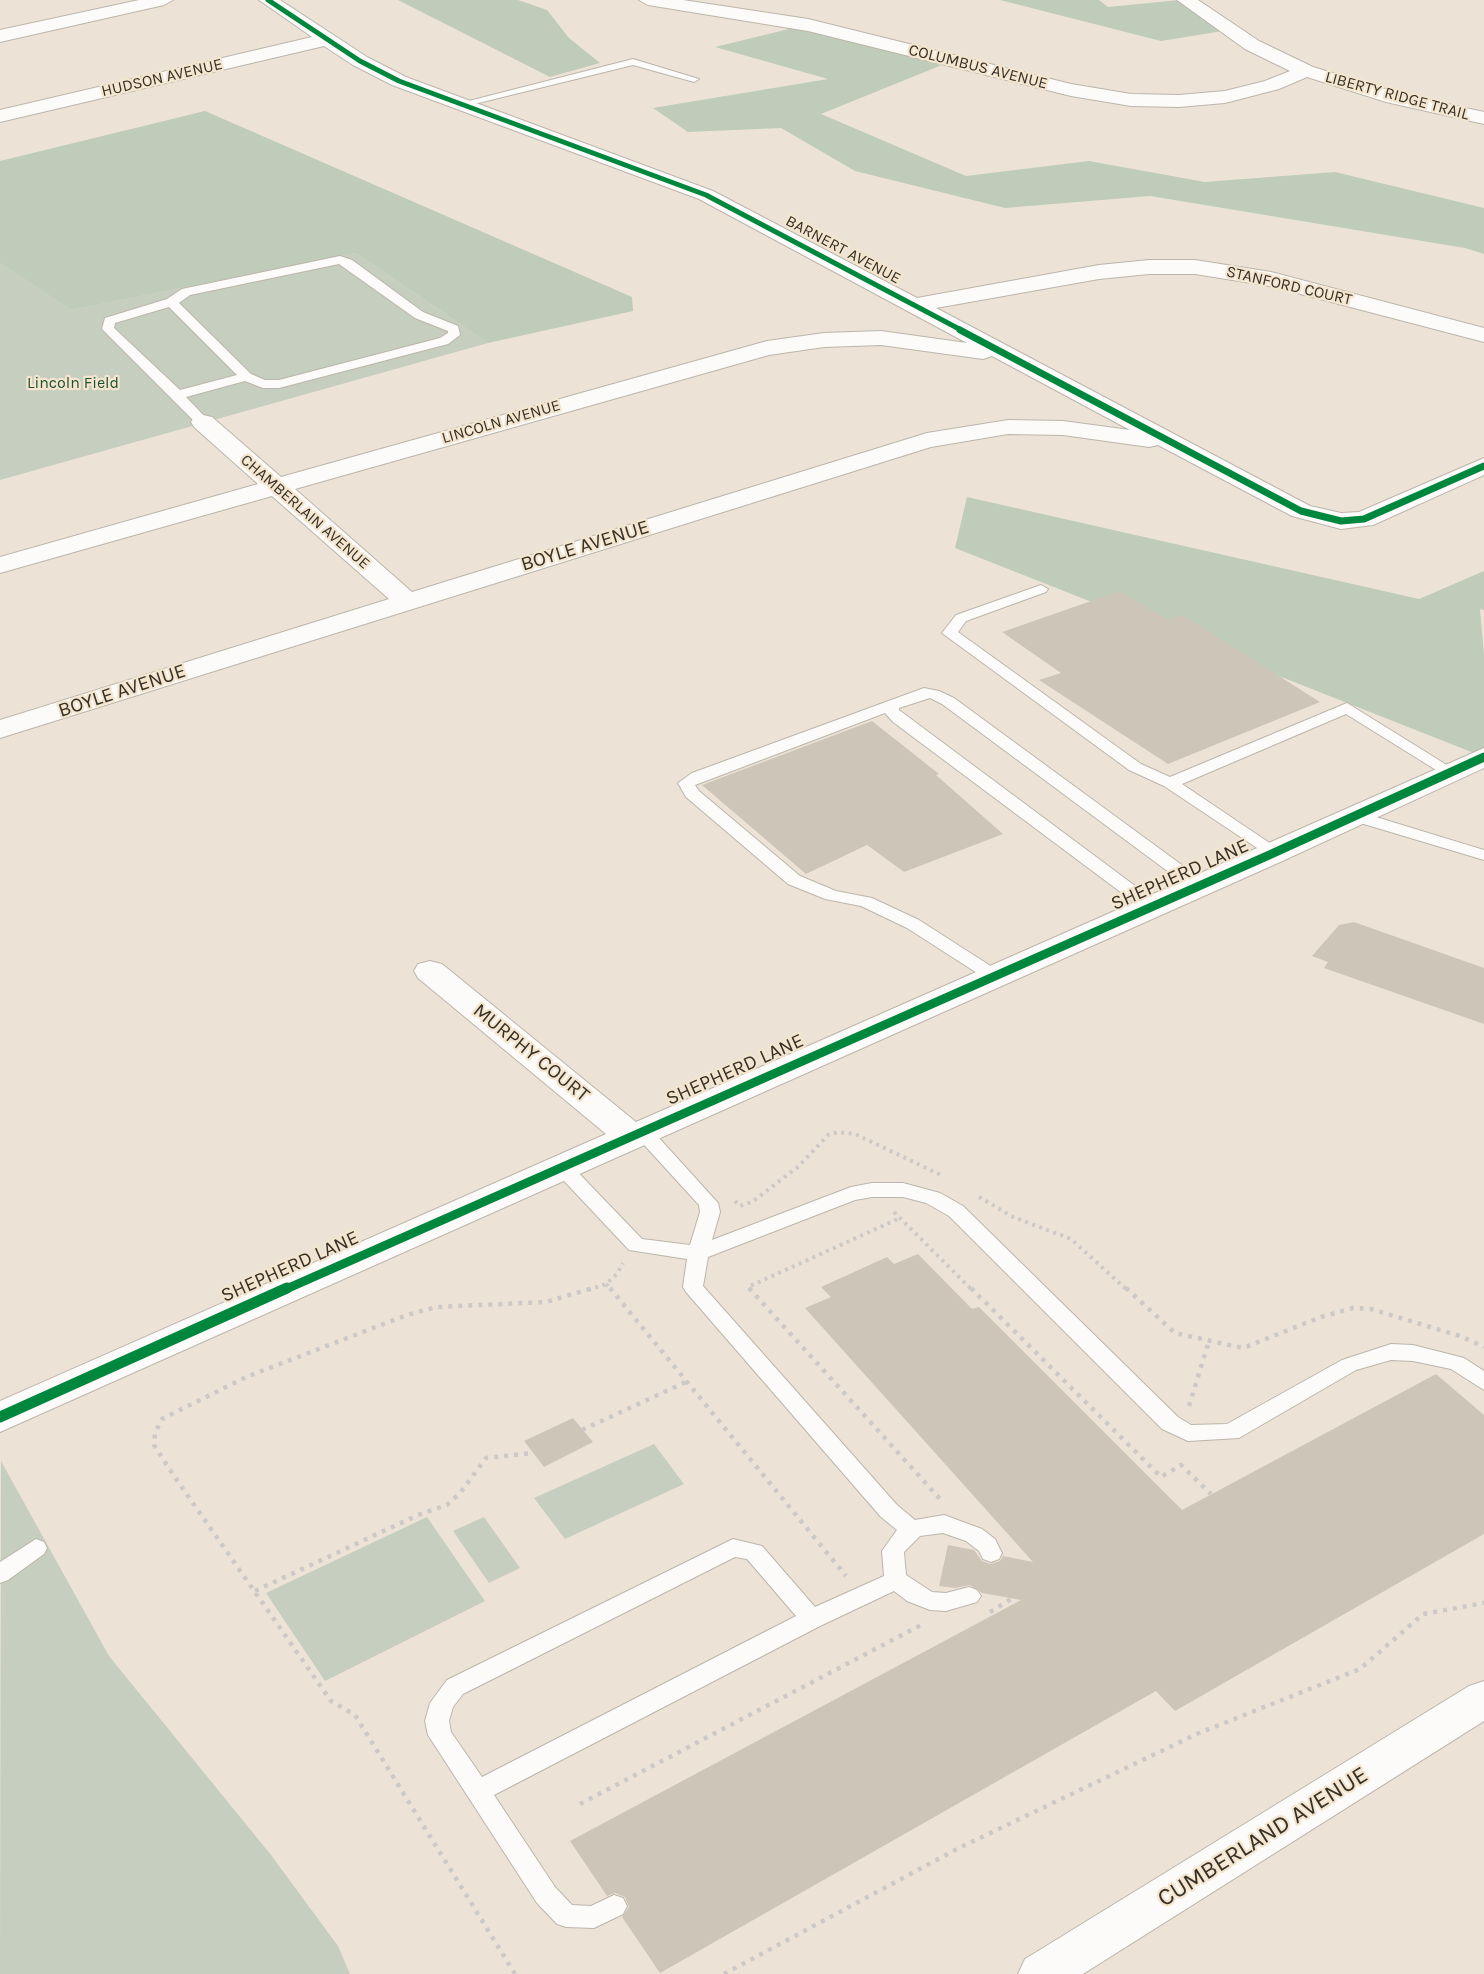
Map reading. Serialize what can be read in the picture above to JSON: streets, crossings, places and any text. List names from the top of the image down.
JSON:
{
  "streets": {
    "street": [
      "COLUMBUS AVENUE",
      "HUDSON AVENUE",
      "LIBERTY RIDGE TRAIL",
      "BARNERT AVENUE",
      "STANFORD COURT",
      "LINCOLN AVENUE",
      "CHAMBERLAIN AVENUE",
      "BOYLE AVENUE",
      "SHEPHERD LANE",
      "MURPHY COURT",
      "CUMBERLAND AVENUE"
    ]
  },
  "crossings": [
    ["COLUMBUS AVENUE", "LIBERTY RIDGE TRAIL"],
    ["HUDSON AVENUE", "BARNERT AVENUE"],
    ["BARNERT AVENUE", "STANFORD COURT"],
    ["BARNERT AVENUE", "LINCOLN AVENUE"],
    ["BARNERT AVENUE", "BOYLE AVENUE"],
    ["LINCOLN AVENUE", "CHAMBERLAIN AVENUE"],
    ["CHAMBERLAIN AVENUE", "BOYLE AVENUE"],
    ["SHEPHERD LANE", "MURPHY COURT"]
  ],
  "parks": ["Lincoln Field"]
}
